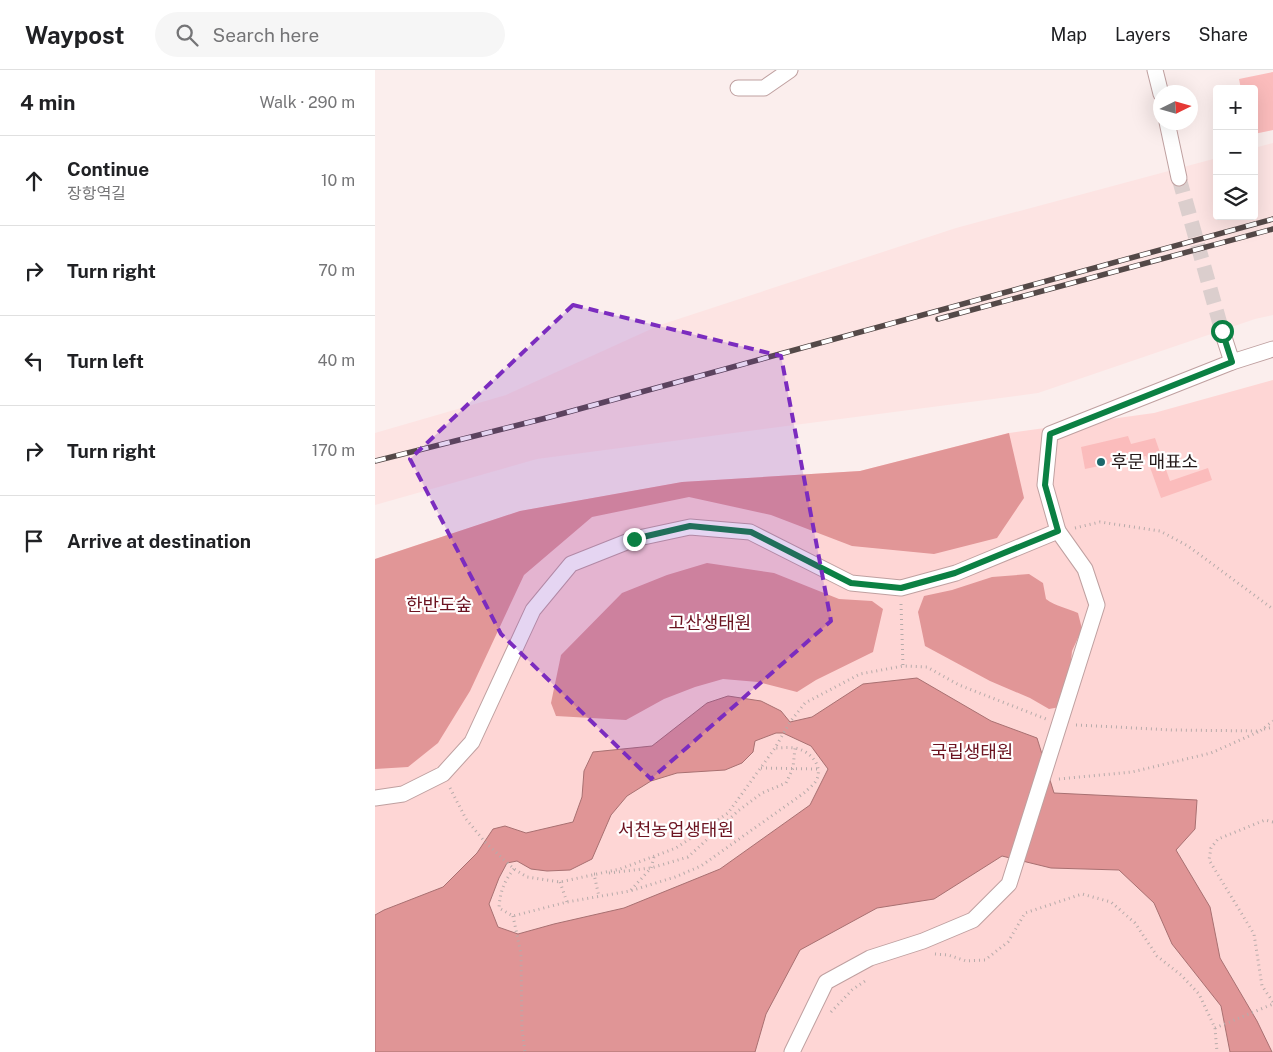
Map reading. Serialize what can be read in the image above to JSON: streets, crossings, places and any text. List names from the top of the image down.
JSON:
{
  "parks": [
    "한반도숲",
    "고산생태원",
    "국립생태원",
    "서천농업생태원"
  ],
  "places": ["후문 매표소"],
  "north": "right",
  "page": {
    "header": "Waypost",
    "search": "Search here",
    "nav": ["Map", "Layers", "Share"],
    "heading": ["4 min", "Walk · 290 m"],
    "map_buttons": ["+", "−"],
    "list": [
      ["Continue", "장항역길", "10 m"],
      ["Turn right", "70 m"],
      ["Turn left", "40 m"],
      ["Turn right", "170 m"],
      "Arrive at destination"
    ]
  }
}
